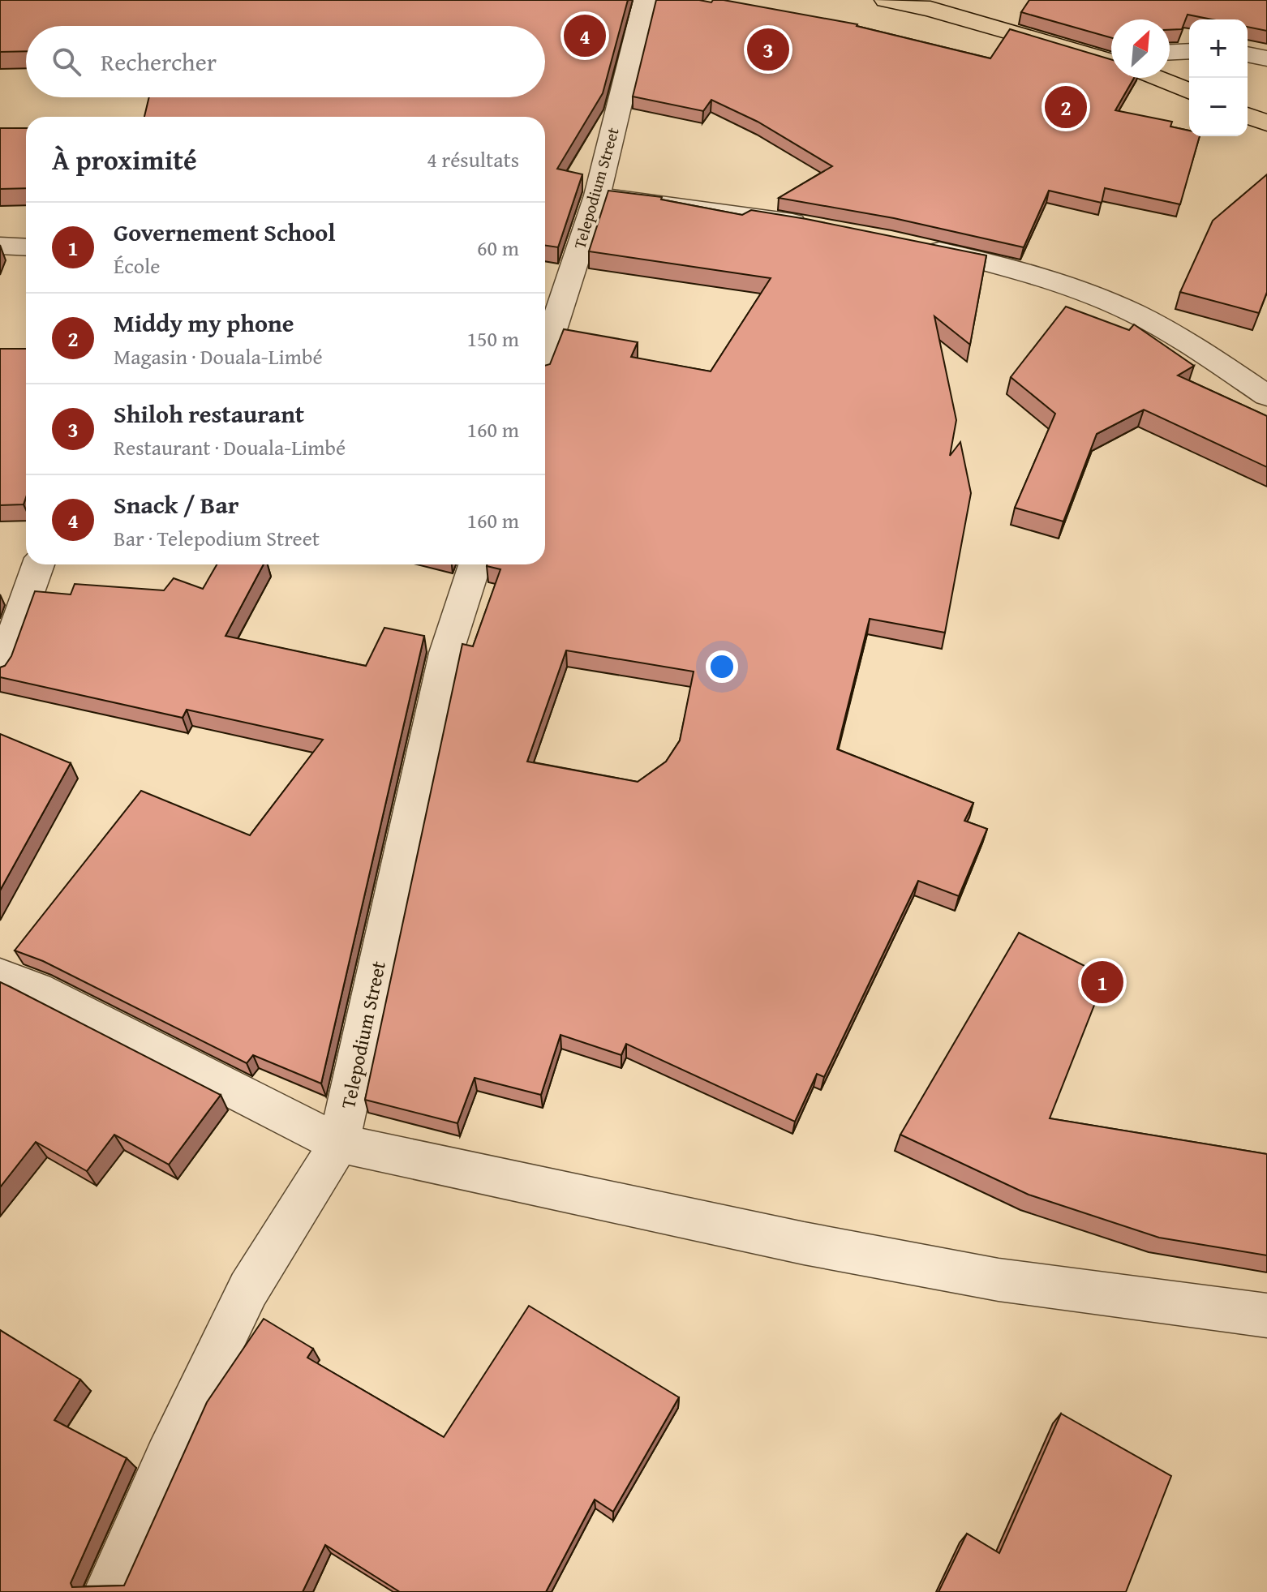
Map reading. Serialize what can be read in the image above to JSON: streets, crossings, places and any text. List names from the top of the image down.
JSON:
{
  "streets": {
    "street": ["Telepodium Street"]
  },
  "north": "top right",
  "page": {
    "pins": [
      "4",
      "3",
      "2",
      "1"
    ],
    "map_buttons": ["+", "−"],
    "search": "Rechercher",
    "heading": ["À proximité", "4 résultats"],
    "list": [
      {
        "mark": "1",
        "name": "Governement School",
        "note": "École",
        "value": "60 m"
      },
      {
        "mark": "2",
        "name": "Middy my phone",
        "note": "Magasin · Douala-Limbé",
        "value": "150 m"
      },
      {
        "mark": "3",
        "name": "Shiloh restaurant",
        "note": "Restaurant · Douala-Limbé",
        "value": "160 m"
      },
      {
        "mark": "4",
        "name": "Snack / Bar",
        "note": "Bar · Telepodium Street",
        "value": "160 m"
      }
    ]
  }
}
